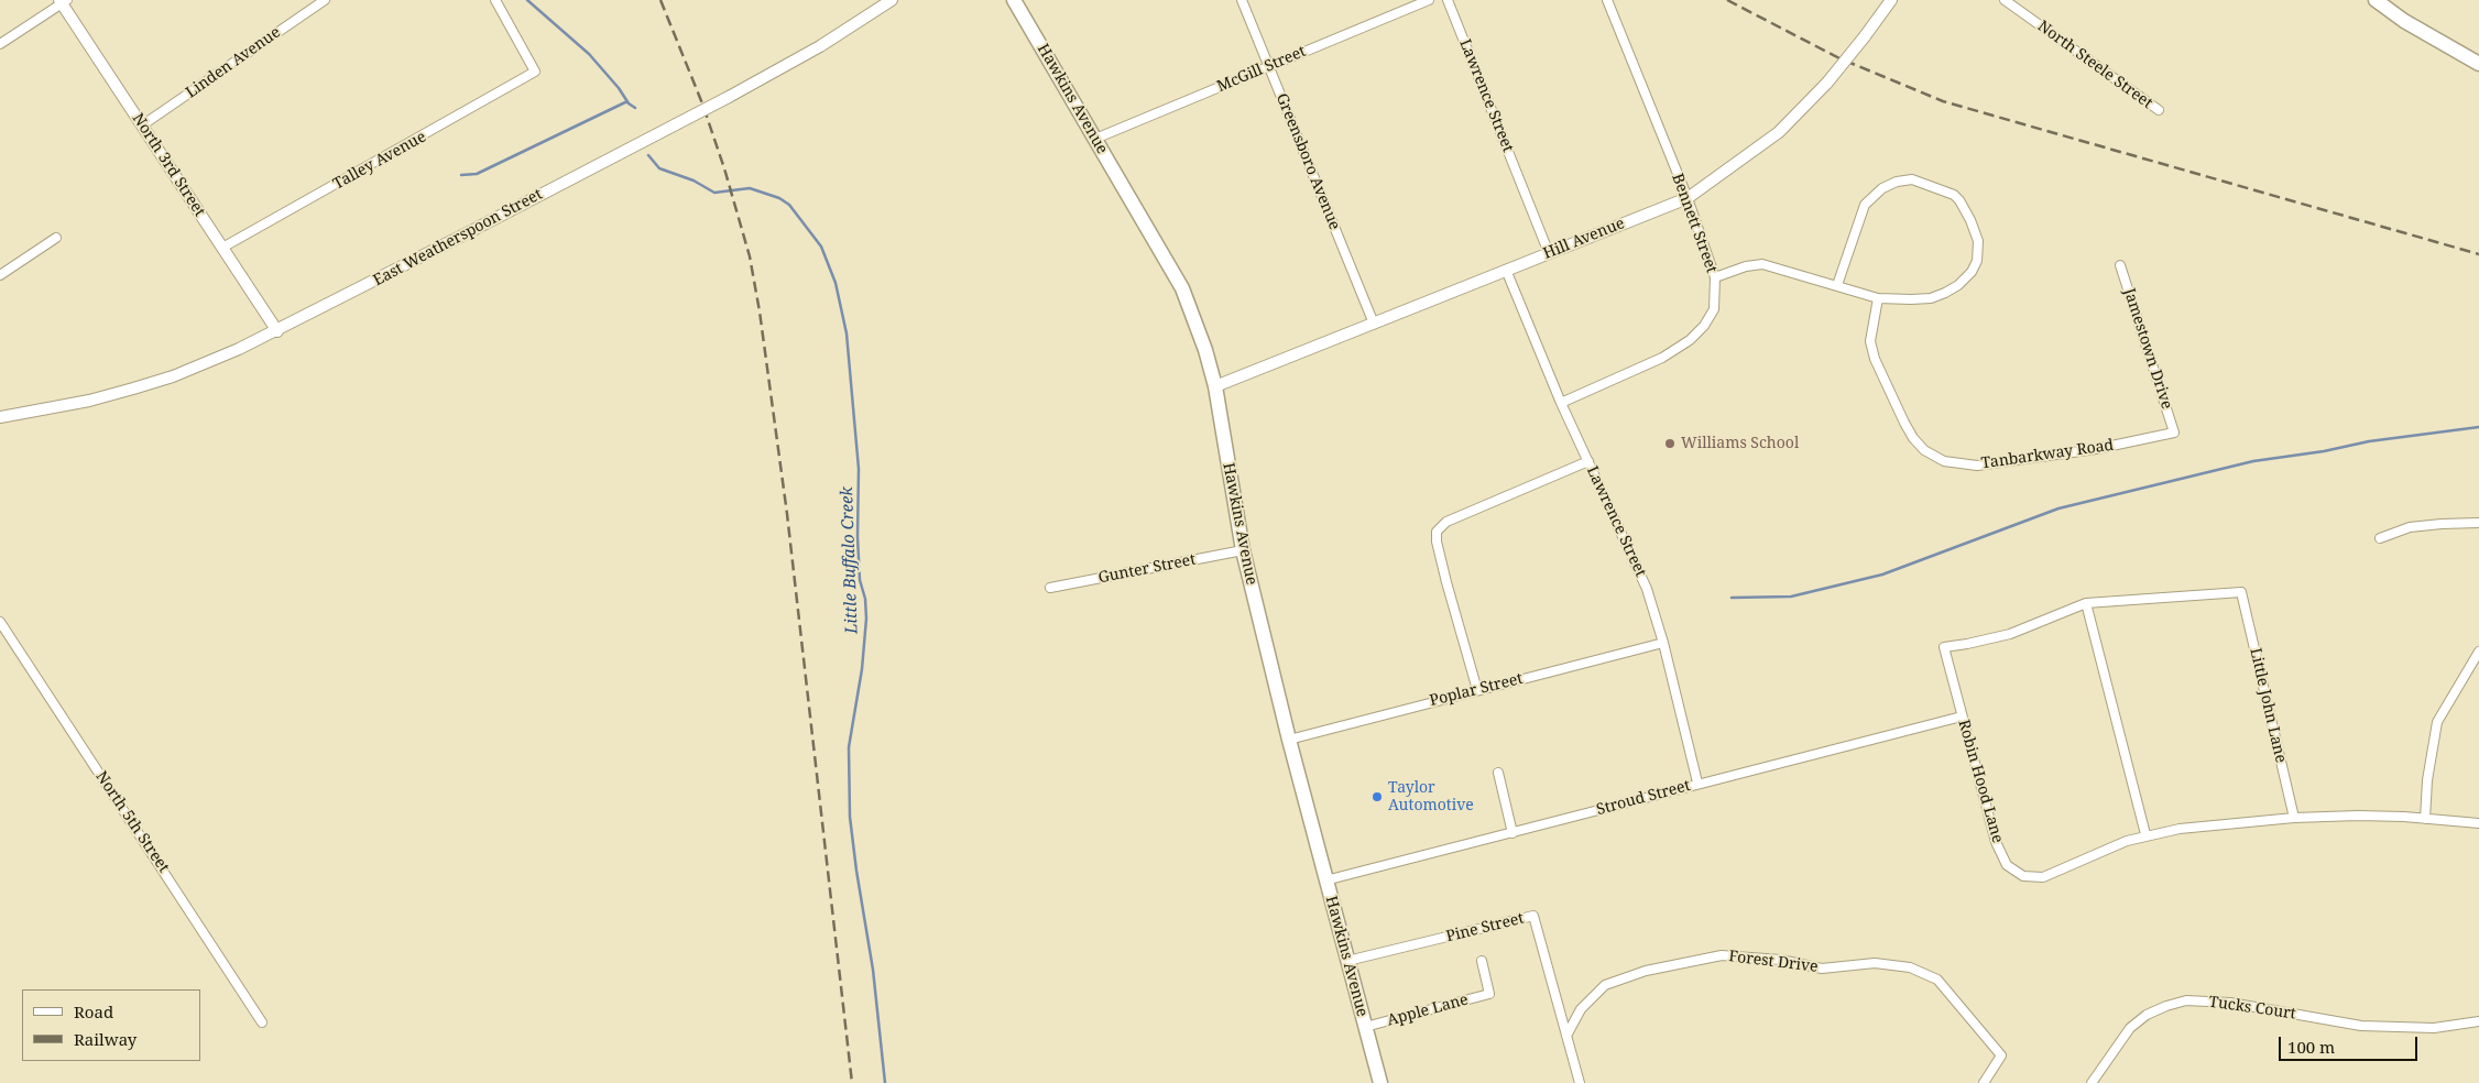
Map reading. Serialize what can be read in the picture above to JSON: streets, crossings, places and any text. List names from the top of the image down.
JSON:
{
  "streets": {
    "main road": ["Hawkins Avenue"],
    "street": [
      "Linden Avenue",
      "North Steele Street",
      "McGill Street",
      "Lawrence Street",
      "Talley Avenue",
      "Greensboro Avenue",
      "North 3rd Street",
      "Bennett Street",
      "East Weatherspoon Street",
      "Hill Avenue",
      "Jamestown Drive",
      "Tanbarkway Road",
      "Gunter Street",
      "Poplar Street",
      "Little John Lane",
      "Robin Hood Lane",
      "Stroud Street",
      "North 5th Street",
      "Pine Street",
      "Forest Drive",
      "Tucks Court",
      "Apple Lane"
    ]
  },
  "crossings": [
    ["Linden Avenue", "North 3rd Street"],
    ["McGill Street", "Hawkins Avenue"],
    ["McGill Street", "Greensboro Avenue"],
    ["Lawrence Street", "Bennett Street"],
    ["Lawrence Street", "Hill Avenue"],
    ["Lawrence Street", "Poplar Street"],
    ["Lawrence Street", "Stroud Street"],
    ["Hawkins Avenue", "Hill Avenue"],
    ["Hawkins Avenue", "Gunter Street"],
    ["Hawkins Avenue", "Poplar Street"],
    ["Hawkins Avenue", "Stroud Street"],
    ["Hawkins Avenue", "Pine Street"],
    ["Hawkins Avenue", "Apple Lane"],
    ["Talley Avenue", "North 3rd Street"],
    ["Greensboro Avenue", "Hill Avenue"],
    ["North 3rd Street", "East Weatherspoon Street"],
    ["Bennett Street", "Hill Avenue"],
    ["Jamestown Drive", "Tanbarkway Road"],
    ["Little John Lane", "Robin Hood Lane"],
    ["Robin Hood Lane", "Stroud Street"],
    ["Pine Street", "Forest Drive"]
  ],
  "water": ["Little Buffalo Creek"],
  "places": ["Williams School", "Taylor Automotive"],
  "legend": ["Road", "Railway"],
  "scale_bar": "100 m"
}
